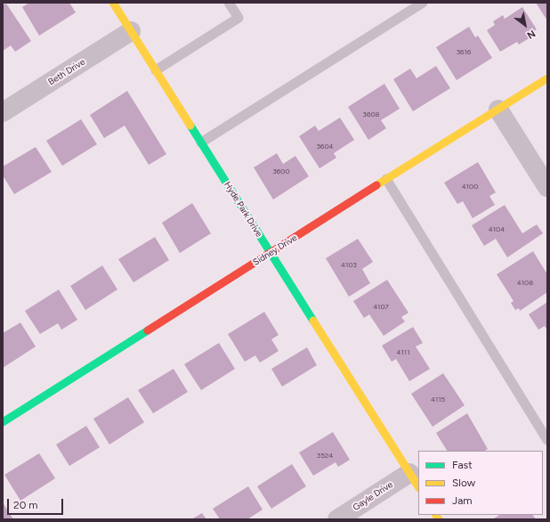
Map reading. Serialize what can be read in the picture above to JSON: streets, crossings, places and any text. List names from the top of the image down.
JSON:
{
  "streets": {
    "street": [
      "Beth Drive",
      "Hyde Park Drive",
      "Sidney Drive",
      "Gayle Drive"
    ]
  },
  "crossings": [
    ["Beth Drive", "Hyde Park Drive"],
    ["Hyde Park Drive", "Sidney Drive"],
    ["Hyde Park Drive", "Gayle Drive"]
  ],
  "house_numbers": [
    "3616",
    "3608",
    "3604",
    "3600",
    "4100",
    "4104",
    "4103",
    "4108",
    "4107",
    "4111",
    "4115",
    "3524"
  ],
  "legend": ["Fast", "Slow", "Jam"],
  "scale_bar": "20 m",
  "north": "bottom right"
}
